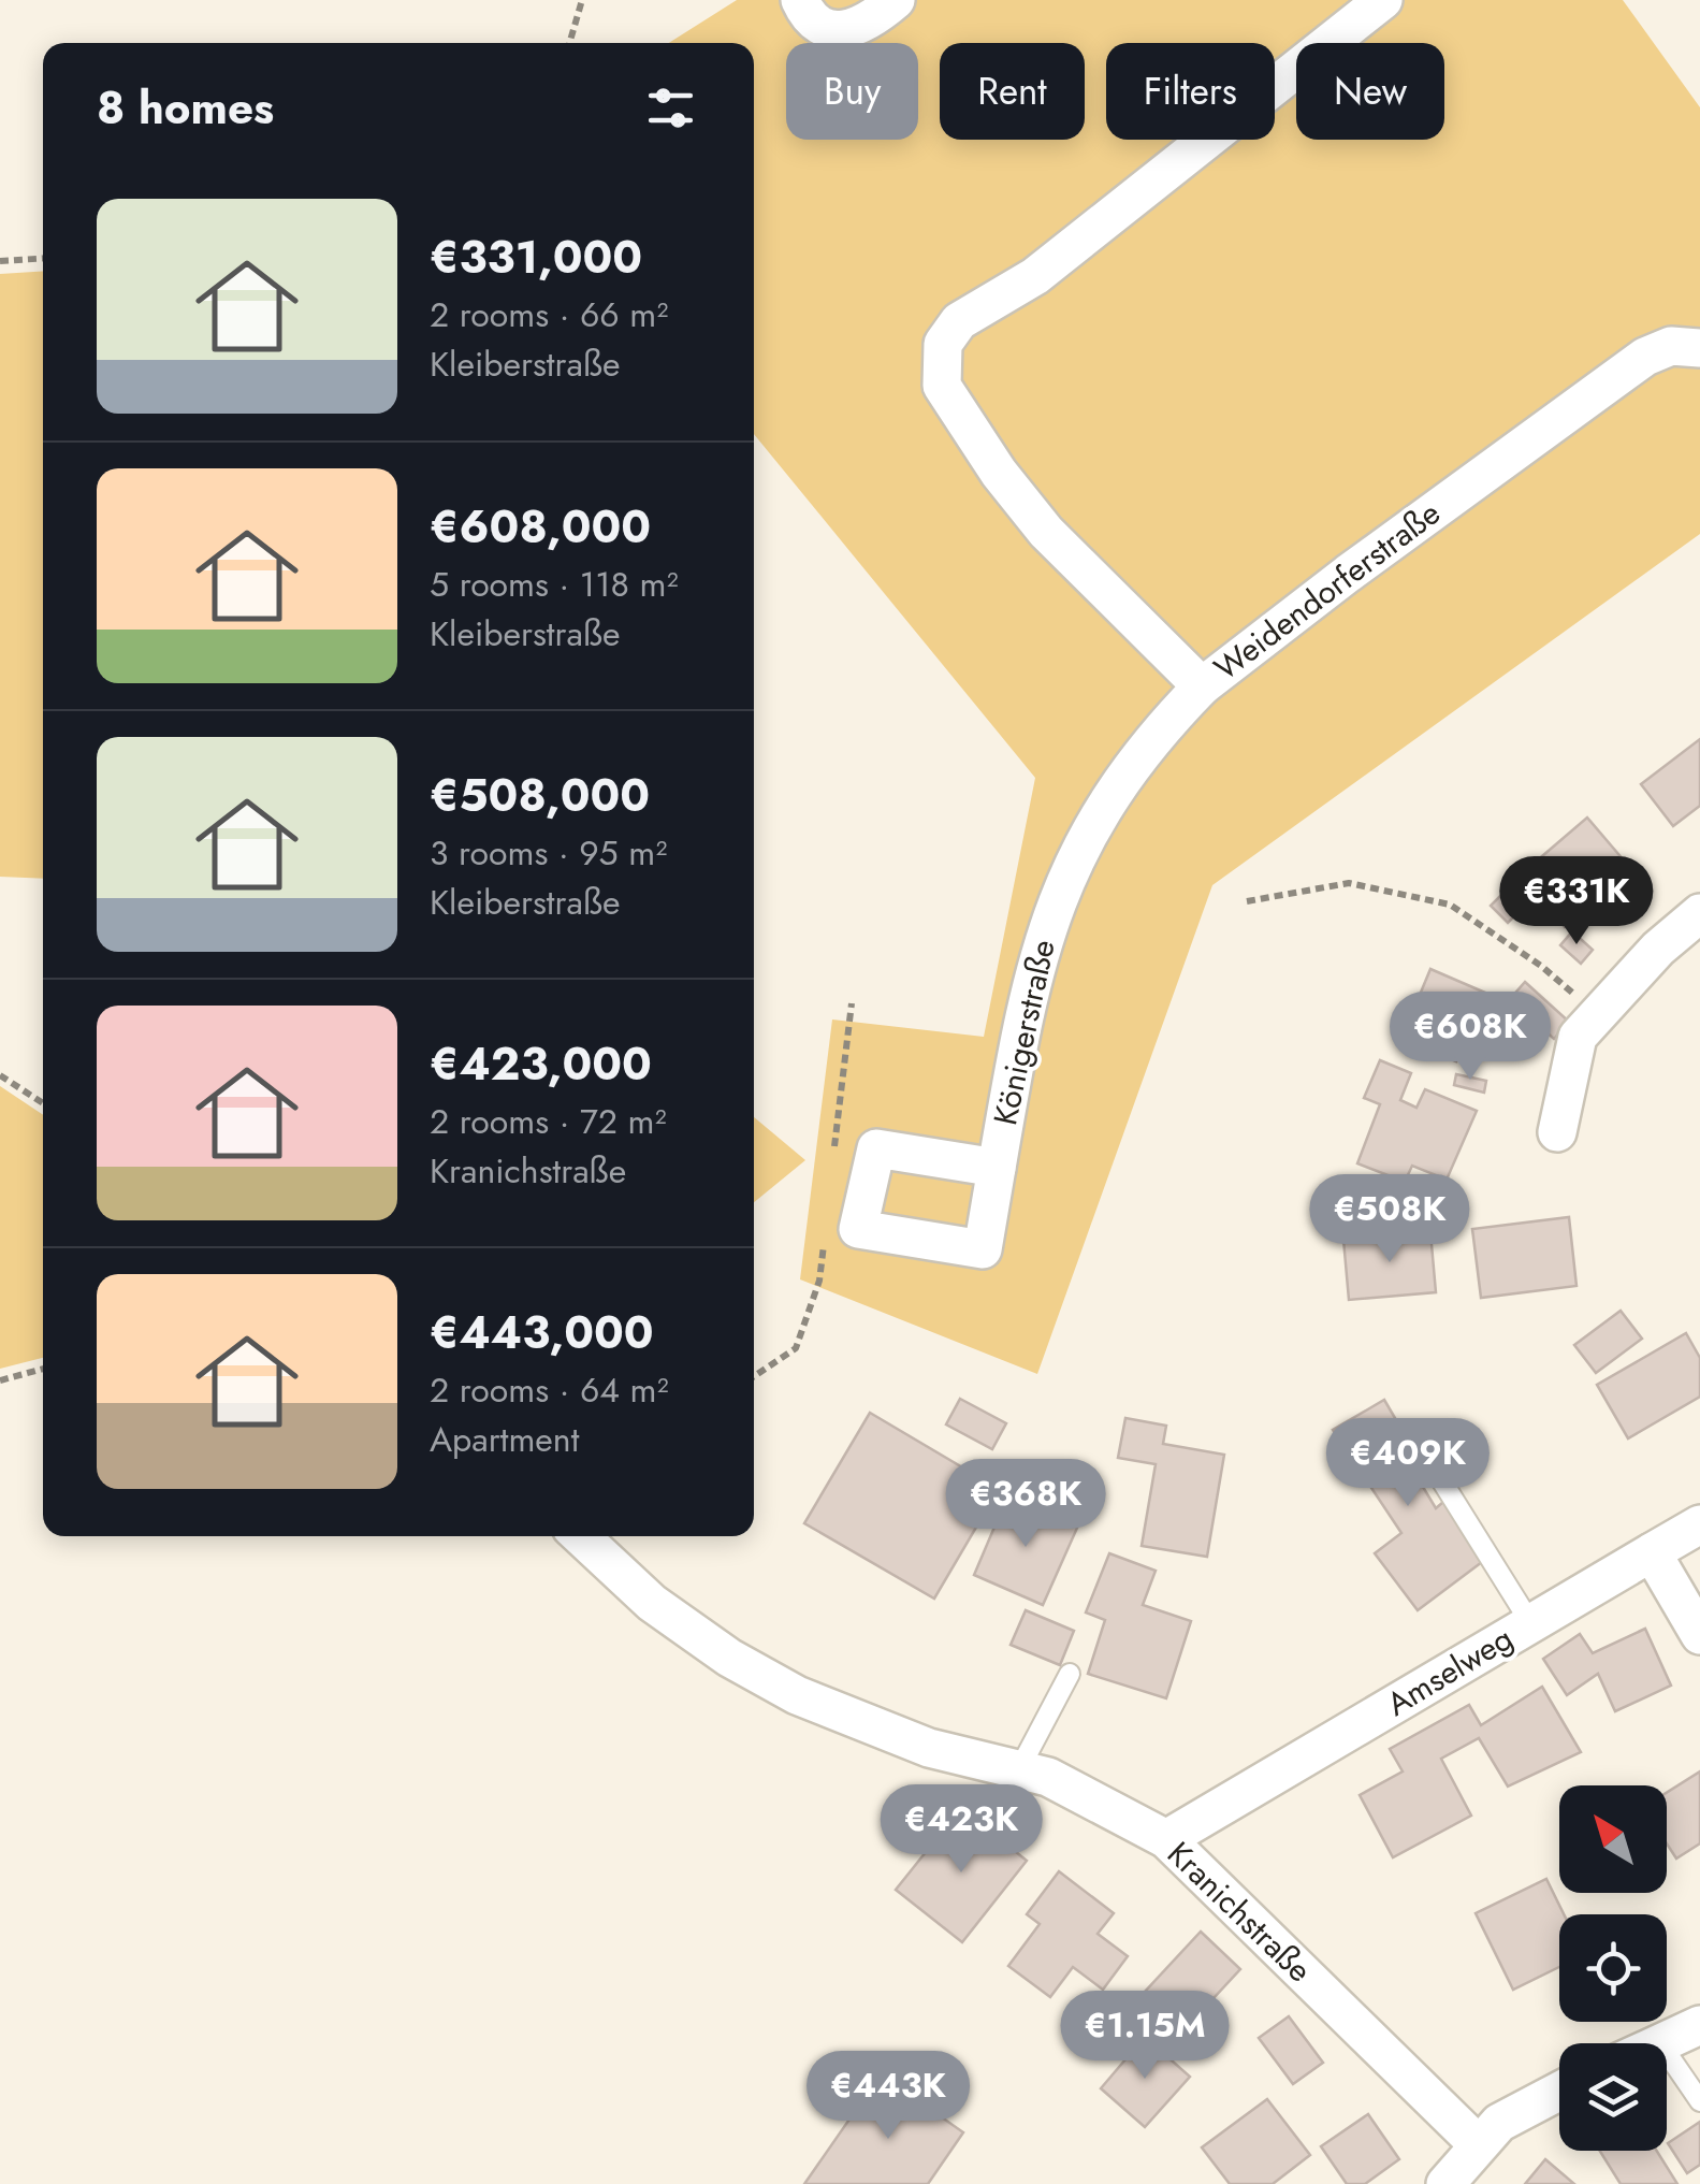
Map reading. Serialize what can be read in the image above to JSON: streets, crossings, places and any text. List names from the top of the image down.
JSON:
{
  "streets": {
    "street": [
      "Weidendorferstraße",
      "Königerstraße",
      "Amselweg",
      "Kranichstraße"
    ]
  },
  "crossings": [
    ["Weidendorferstraße", "Königerstraße"],
    ["Amselweg", "Kranichstraße"]
  ],
  "north": "top left",
  "page": {
    "chip": [
      "Buy",
      "Rent",
      "Filters",
      "New"
    ],
    "heading": "8 homes",
    "list": [
      {
        "name": "€331,000",
        "note": "2 rooms · 66 m² · Kleiberstraße"
      },
      {
        "name": "€608,000",
        "note": "5 rooms · 118 m² · Kleiberstraße"
      },
      {
        "name": "€508,000",
        "note": "3 rooms · 95 m² · Kleiberstraße"
      },
      {
        "name": "€423,000",
        "note": "2 rooms · 72 m² · Kranichstraße"
      },
      {
        "name": "€443,000",
        "note": "2 rooms · 64 m² · Apartment"
      }
    ],
    "price": [
      "€331K",
      "€608K",
      "€508K",
      "€409K",
      "€368K",
      "€423K",
      "€1.15M",
      "€443K"
    ]
  }
}
